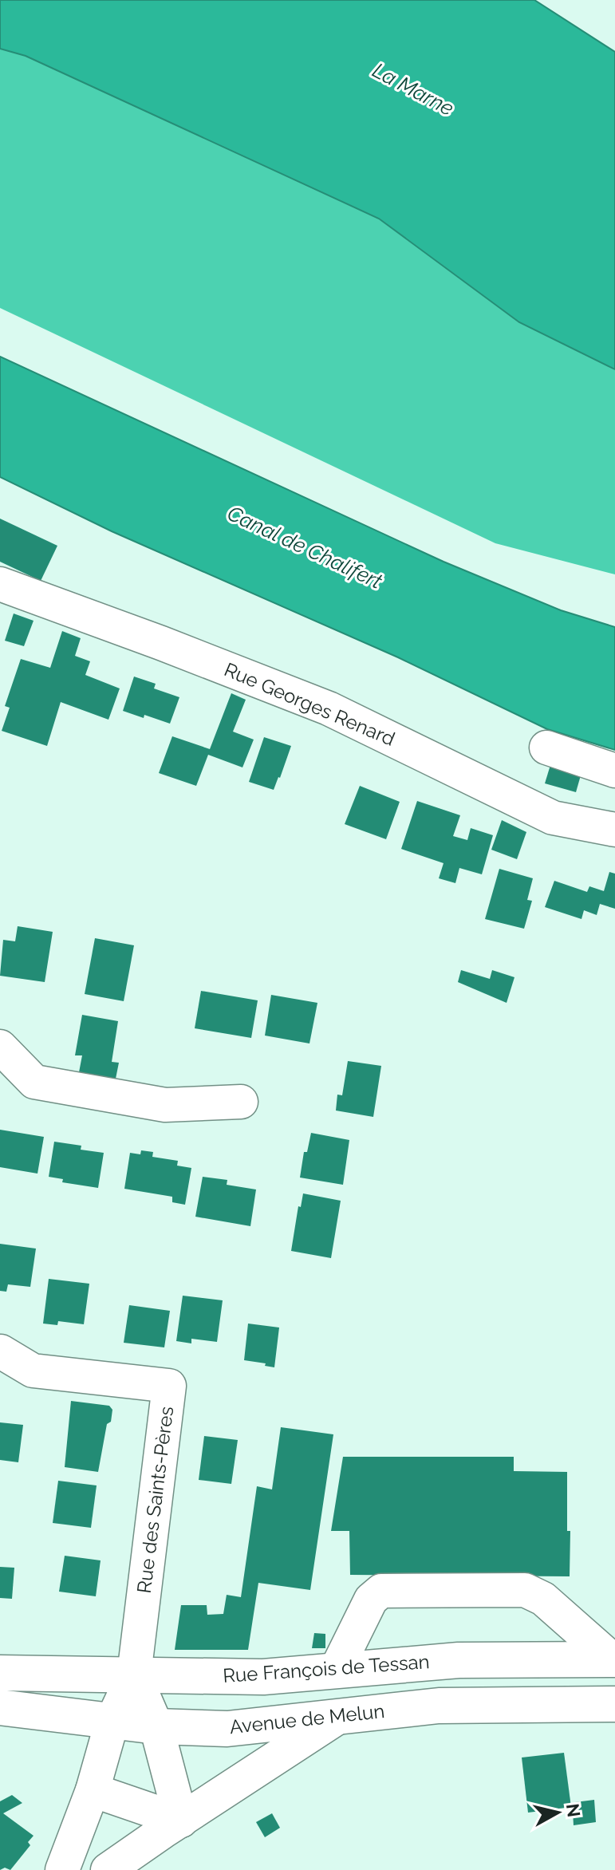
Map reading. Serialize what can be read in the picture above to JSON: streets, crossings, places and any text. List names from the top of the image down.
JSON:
{
  "streets": {
    "main road": ["Rue François de Tessan", "Avenue de Melun"],
    "street": ["Rue Georges Renard", "Rue des Saints-Pères"]
  },
  "crossings": [
    ["Rue des Saints-Pères", "Rue François de Tessan"]
  ],
  "water": ["La Marne", "Canal de Chalifert"],
  "north": "right"
}
